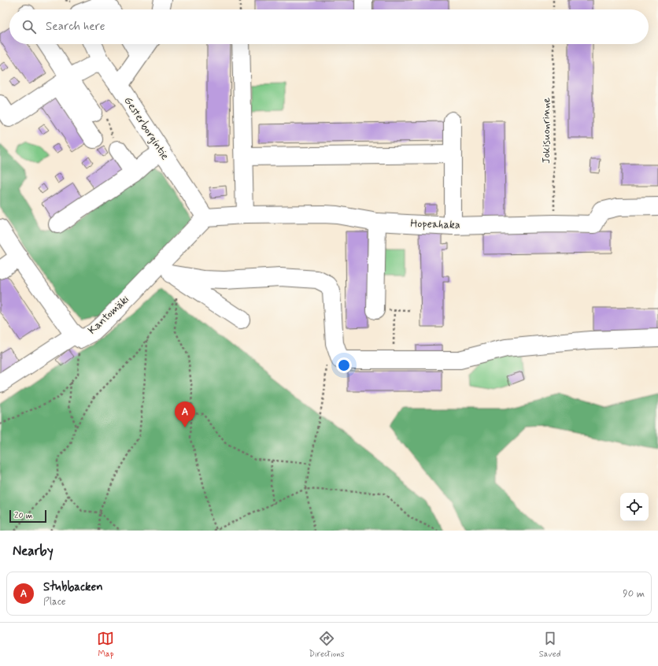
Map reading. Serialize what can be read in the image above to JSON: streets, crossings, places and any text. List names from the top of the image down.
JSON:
{
  "streets": {
    "street": ["Gesterborgintie", "Hopeahaka", "Kantomäki"],
    "path": ["Jokisuonrinne"]
  },
  "crossings": [
    ["Gesterborgintie", "Hopeahaka"],
    ["Gesterborgintie", "Kantomäki"],
    ["Jokisuonrinne", "Hopeahaka"],
    ["Hopeahaka", "Kantomäki"]
  ],
  "scale_bar": "20 m",
  "page": {
    "search": "Search here",
    "pins": "A",
    "scale": "20 m",
    "heading": "Nearby",
    "list": [
      {
        "mark": "A",
        "name": "Stubbacken",
        "note": "Place",
        "value": "90 m"
      }
    ],
    "nav": ["Map", "Directions", "Saved"]
  }
}
